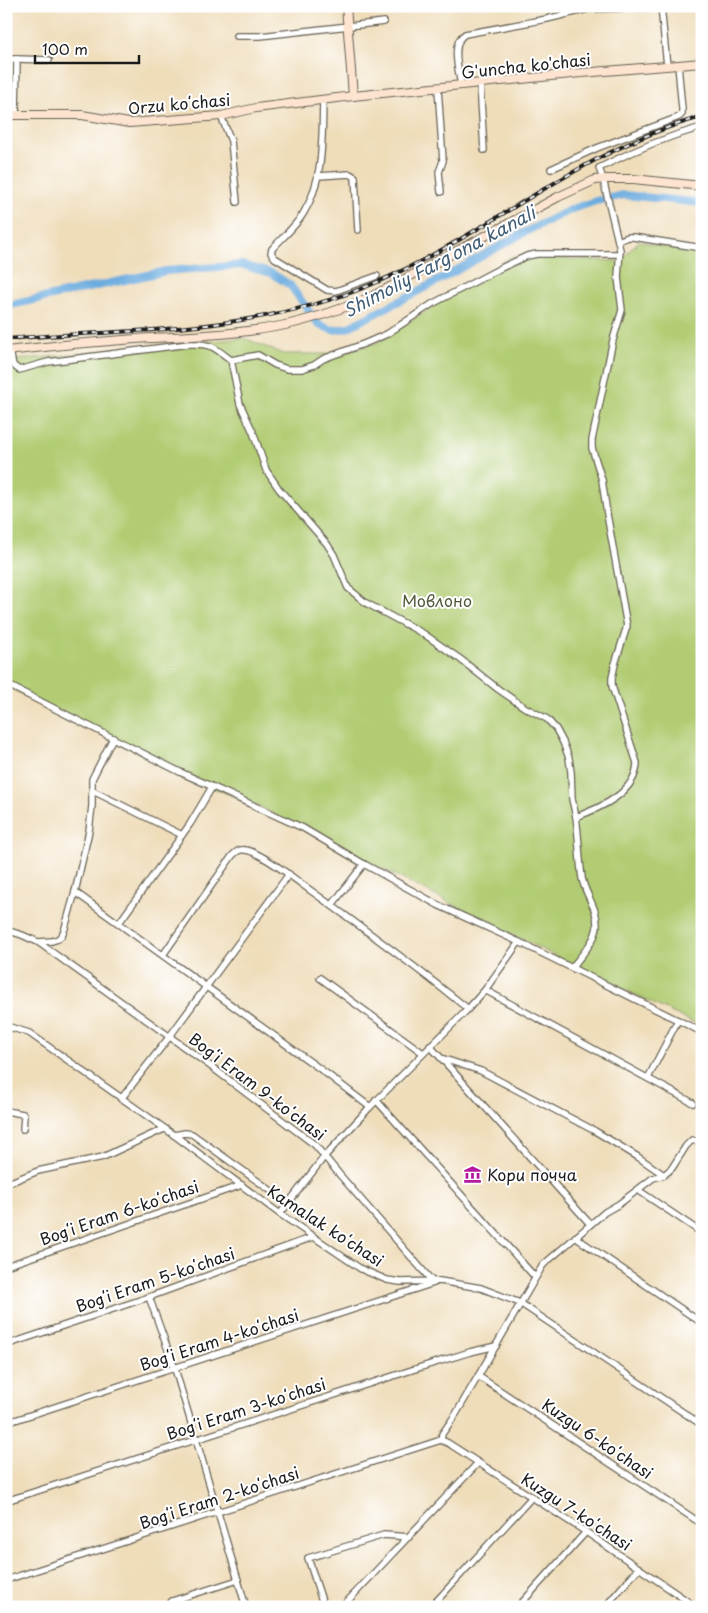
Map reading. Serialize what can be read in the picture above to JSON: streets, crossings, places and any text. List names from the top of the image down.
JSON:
{
  "streets": {
    "street": [
      "G'uncha ko'chasi",
      "Orzu koʻchasi",
      "Bogʻi Eram 9-koʻchasi",
      "Bogʻi Eram 6-koʻchasi",
      "Kamalak koʻchasi",
      "Bogʻi Eram 5-koʻchasi",
      "Bogʻi Eram 4-koʻchasi",
      "Bogʻi Eram 3-koʻchasi",
      "Kuzgu 6-koʻchasi",
      "Bogʻi Eram 2-koʻchasi",
      "Kuzgu 7-koʻchasi"
    ]
  },
  "crossings": [
    ["G'uncha ko'chasi", "Orzu koʻchasi"],
    ["Bogʻi Eram 6-koʻchasi", "Kamalak koʻchasi"],
    ["Kamalak koʻchasi", "Bogʻi Eram 5-koʻchasi"],
    ["Kamalak koʻchasi", "Bogʻi Eram 4-koʻchasi"],
    ["Bogʻi Eram 2-koʻchasi", "Kuzgu 7-koʻchasi"]
  ],
  "water": ["Shimoliy Fargʻona kanali"],
  "parks": ["Мовлоно"],
  "places": {
    "museum": ["Кори почча"]
  },
  "scale_bar": "100 m"
}
